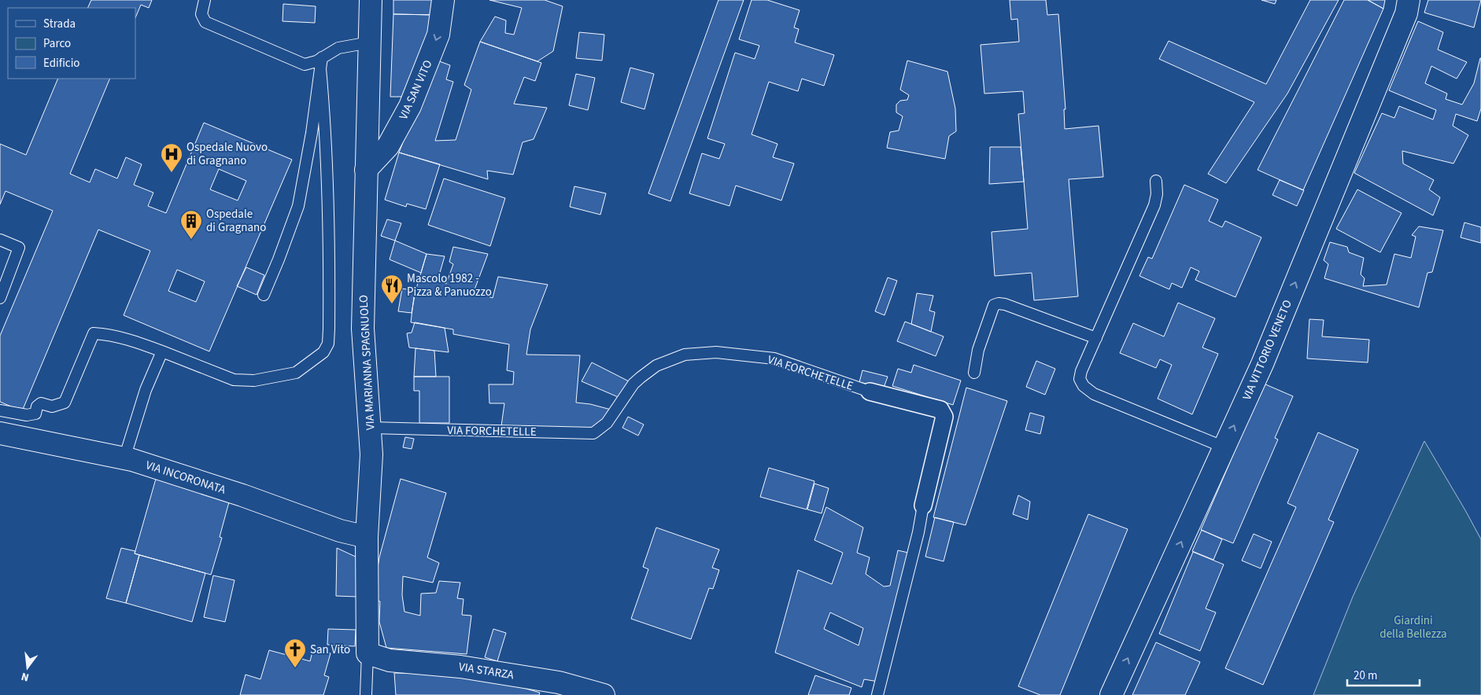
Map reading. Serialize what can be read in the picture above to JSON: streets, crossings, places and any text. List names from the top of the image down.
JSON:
{
  "streets": {
    "street": [
      "VIA SAN VITO",
      "VIA VITTORIO VENETO",
      "VIA MARIANNA SPAGNUOLO",
      "VIA FORCHETELLE",
      "VIA INCORONATA",
      "VIA STARZA"
    ]
  },
  "crossings": [
    ["VIA SAN VITO", "VIA MARIANNA SPAGNUOLO"],
    ["VIA MARIANNA SPAGNUOLO", "VIA FORCHETELLE"],
    ["VIA MARIANNA SPAGNUOLO", "VIA INCORONATA"],
    ["VIA MARIANNA SPAGNUOLO", "VIA STARZA"]
  ],
  "one_way": ["VIA SAN VITO", "VIA VITTORIO VENETO"],
  "parks": ["Giardini della Bellezza"],
  "places": {
    "hospital": ["Ospedale Nuovo di Gragnano"],
    "building": ["Ospedale di Gragnano"],
    "restaurant": ["Mascolo 1982 - Pizza & Panuozzo"],
    "church": ["San Vito"]
  },
  "legend": ["Strada", "Parco", "Edificio"],
  "scale_bar": "20 m",
  "north": "bottom"
}
